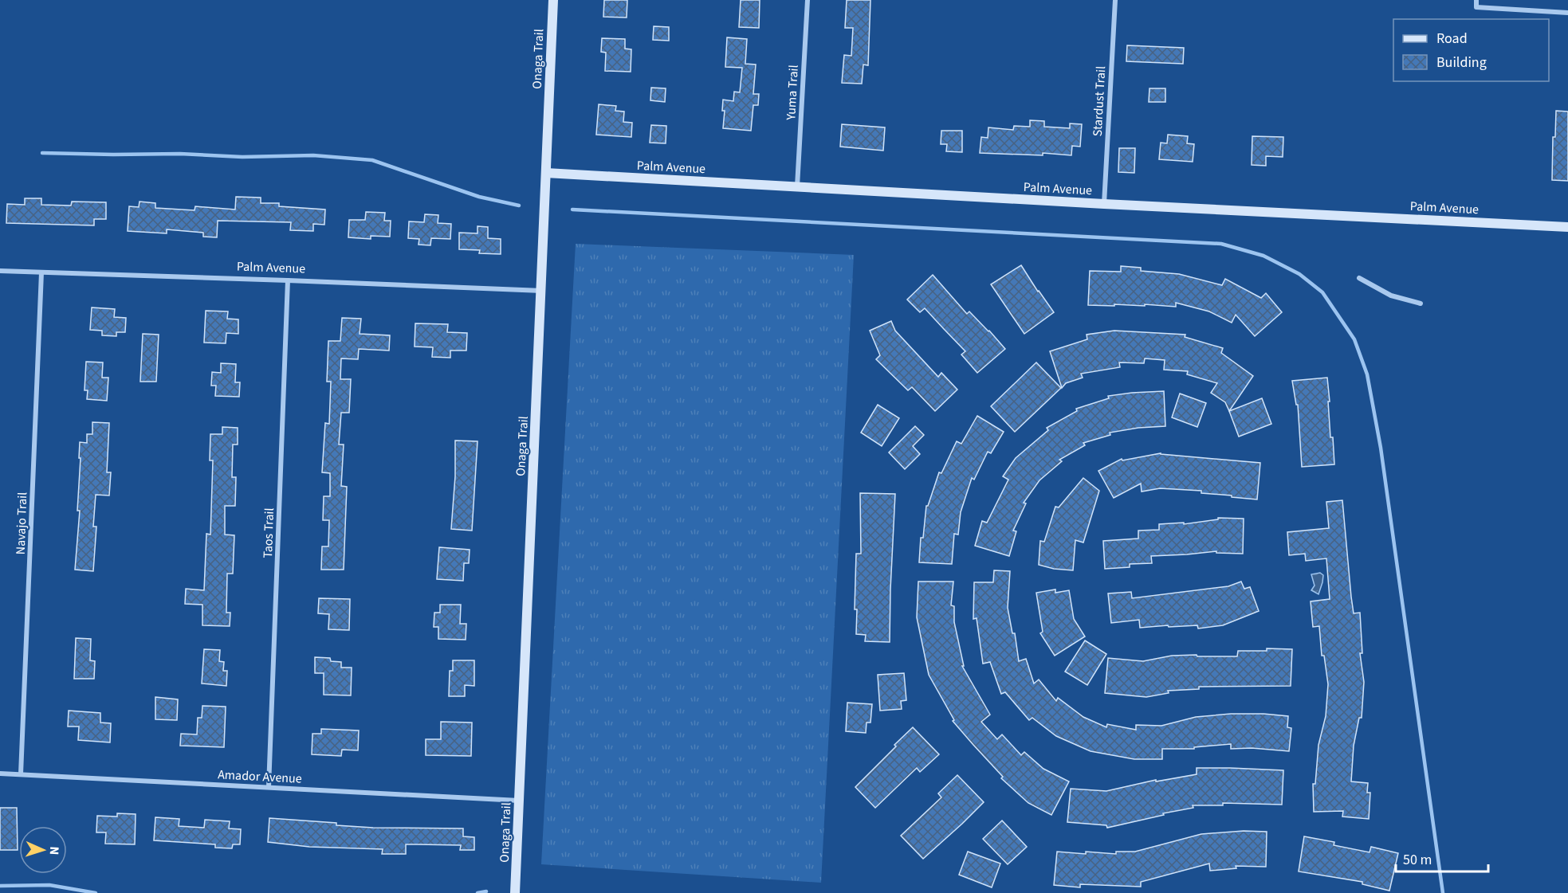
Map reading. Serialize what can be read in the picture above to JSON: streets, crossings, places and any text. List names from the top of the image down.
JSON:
{
  "streets": {
    "street": [
      "Onaga Trail",
      "Yuma Trail",
      "Stardust Trail",
      "Palm Avenue",
      "Navajo Trail",
      "Taos Trail",
      "Amador Avenue"
    ]
  },
  "crossings": [
    ["Onaga Trail", "Palm Avenue"],
    ["Onaga Trail", "Amador Avenue"],
    ["Yuma Trail", "Palm Avenue"],
    ["Stardust Trail", "Palm Avenue"],
    ["Palm Avenue", "Navajo Trail"],
    ["Palm Avenue", "Taos Trail"],
    ["Navajo Trail", "Amador Avenue"],
    ["Taos Trail", "Amador Avenue"]
  ],
  "legend": ["Road", "Building"],
  "scale_bar": "50 m",
  "north": "right"
}
